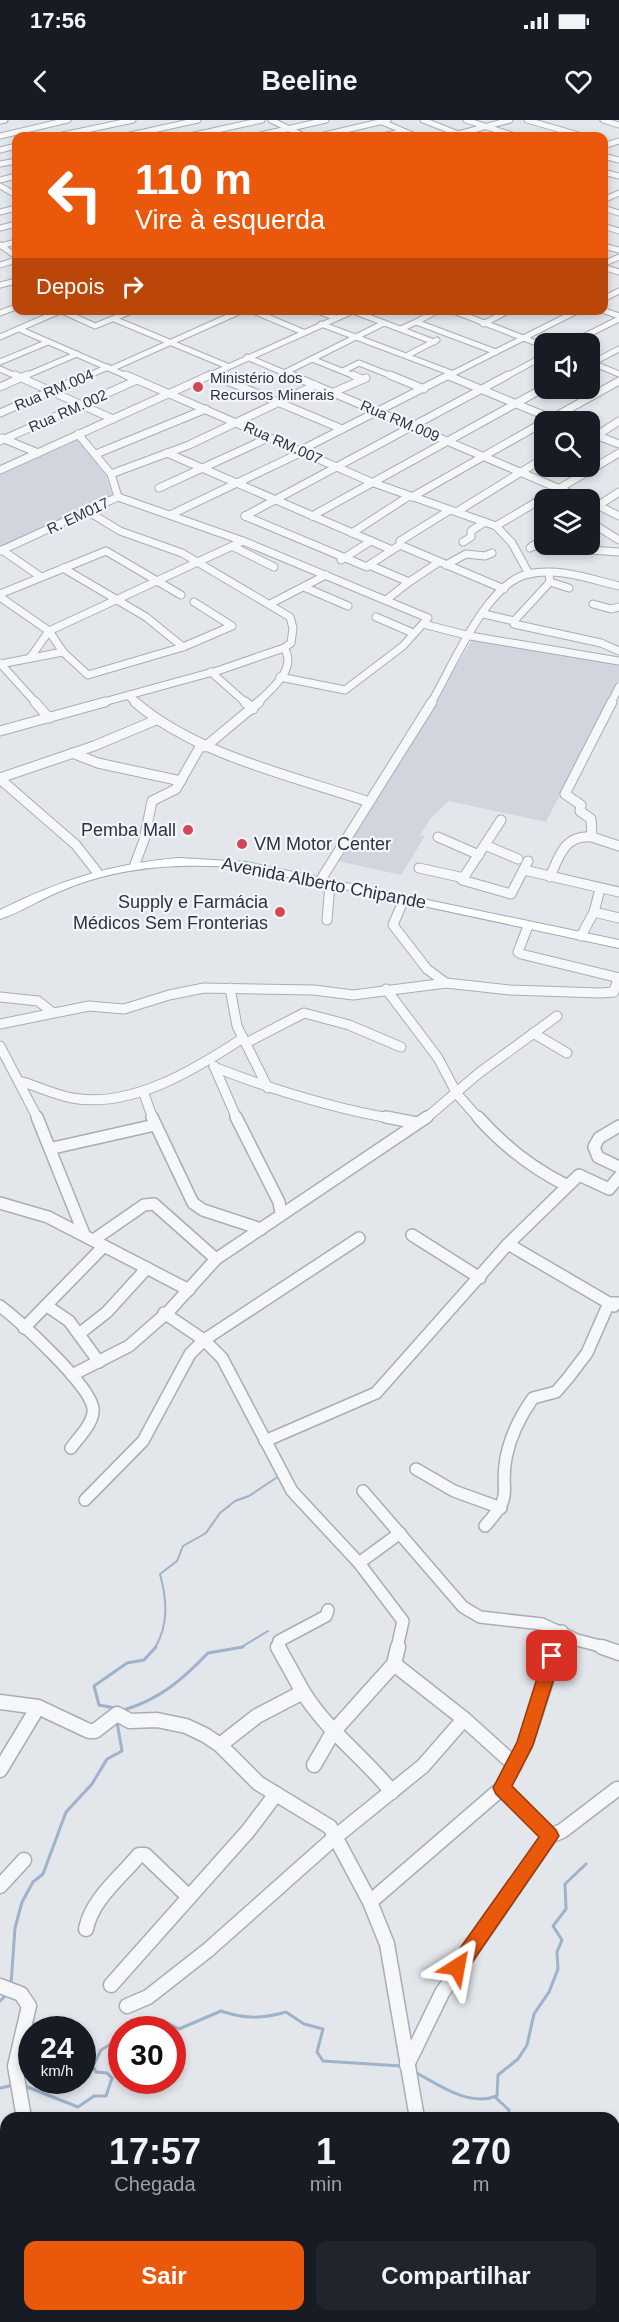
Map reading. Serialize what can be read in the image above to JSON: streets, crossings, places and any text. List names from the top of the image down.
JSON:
{
  "streets": {
    "main road": ["Avenida Alberto Chipande"],
    "street": [
      "Rua RM.004",
      "Rua RM.002",
      "Rua RM.009",
      "Rua RM.007",
      "R. EM017"
    ]
  },
  "crossings": [
    ["Rua RM.004", "Rua RM.007"],
    ["Rua RM.002", "Rua RM.007"]
  ],
  "places": [
    "Ministério dos Recursos Minerais",
    "Pemba Mall",
    "VM Motor Center",
    "Supply e Farmácia Médicos Sem Fronterias"
  ],
  "page": {
    "status": "17:56",
    "header": "Beeline",
    "turn": ["110 m", "Vire à esquerda"],
    "then": "Depois",
    "speed": "24 km/h",
    "limit": "30",
    "eta": [
      "17:57",
      "Chegada",
      "1",
      "min",
      "270",
      "m"
    ],
    "buttons": ["Sair", "Compartilhar"]
  }
}
